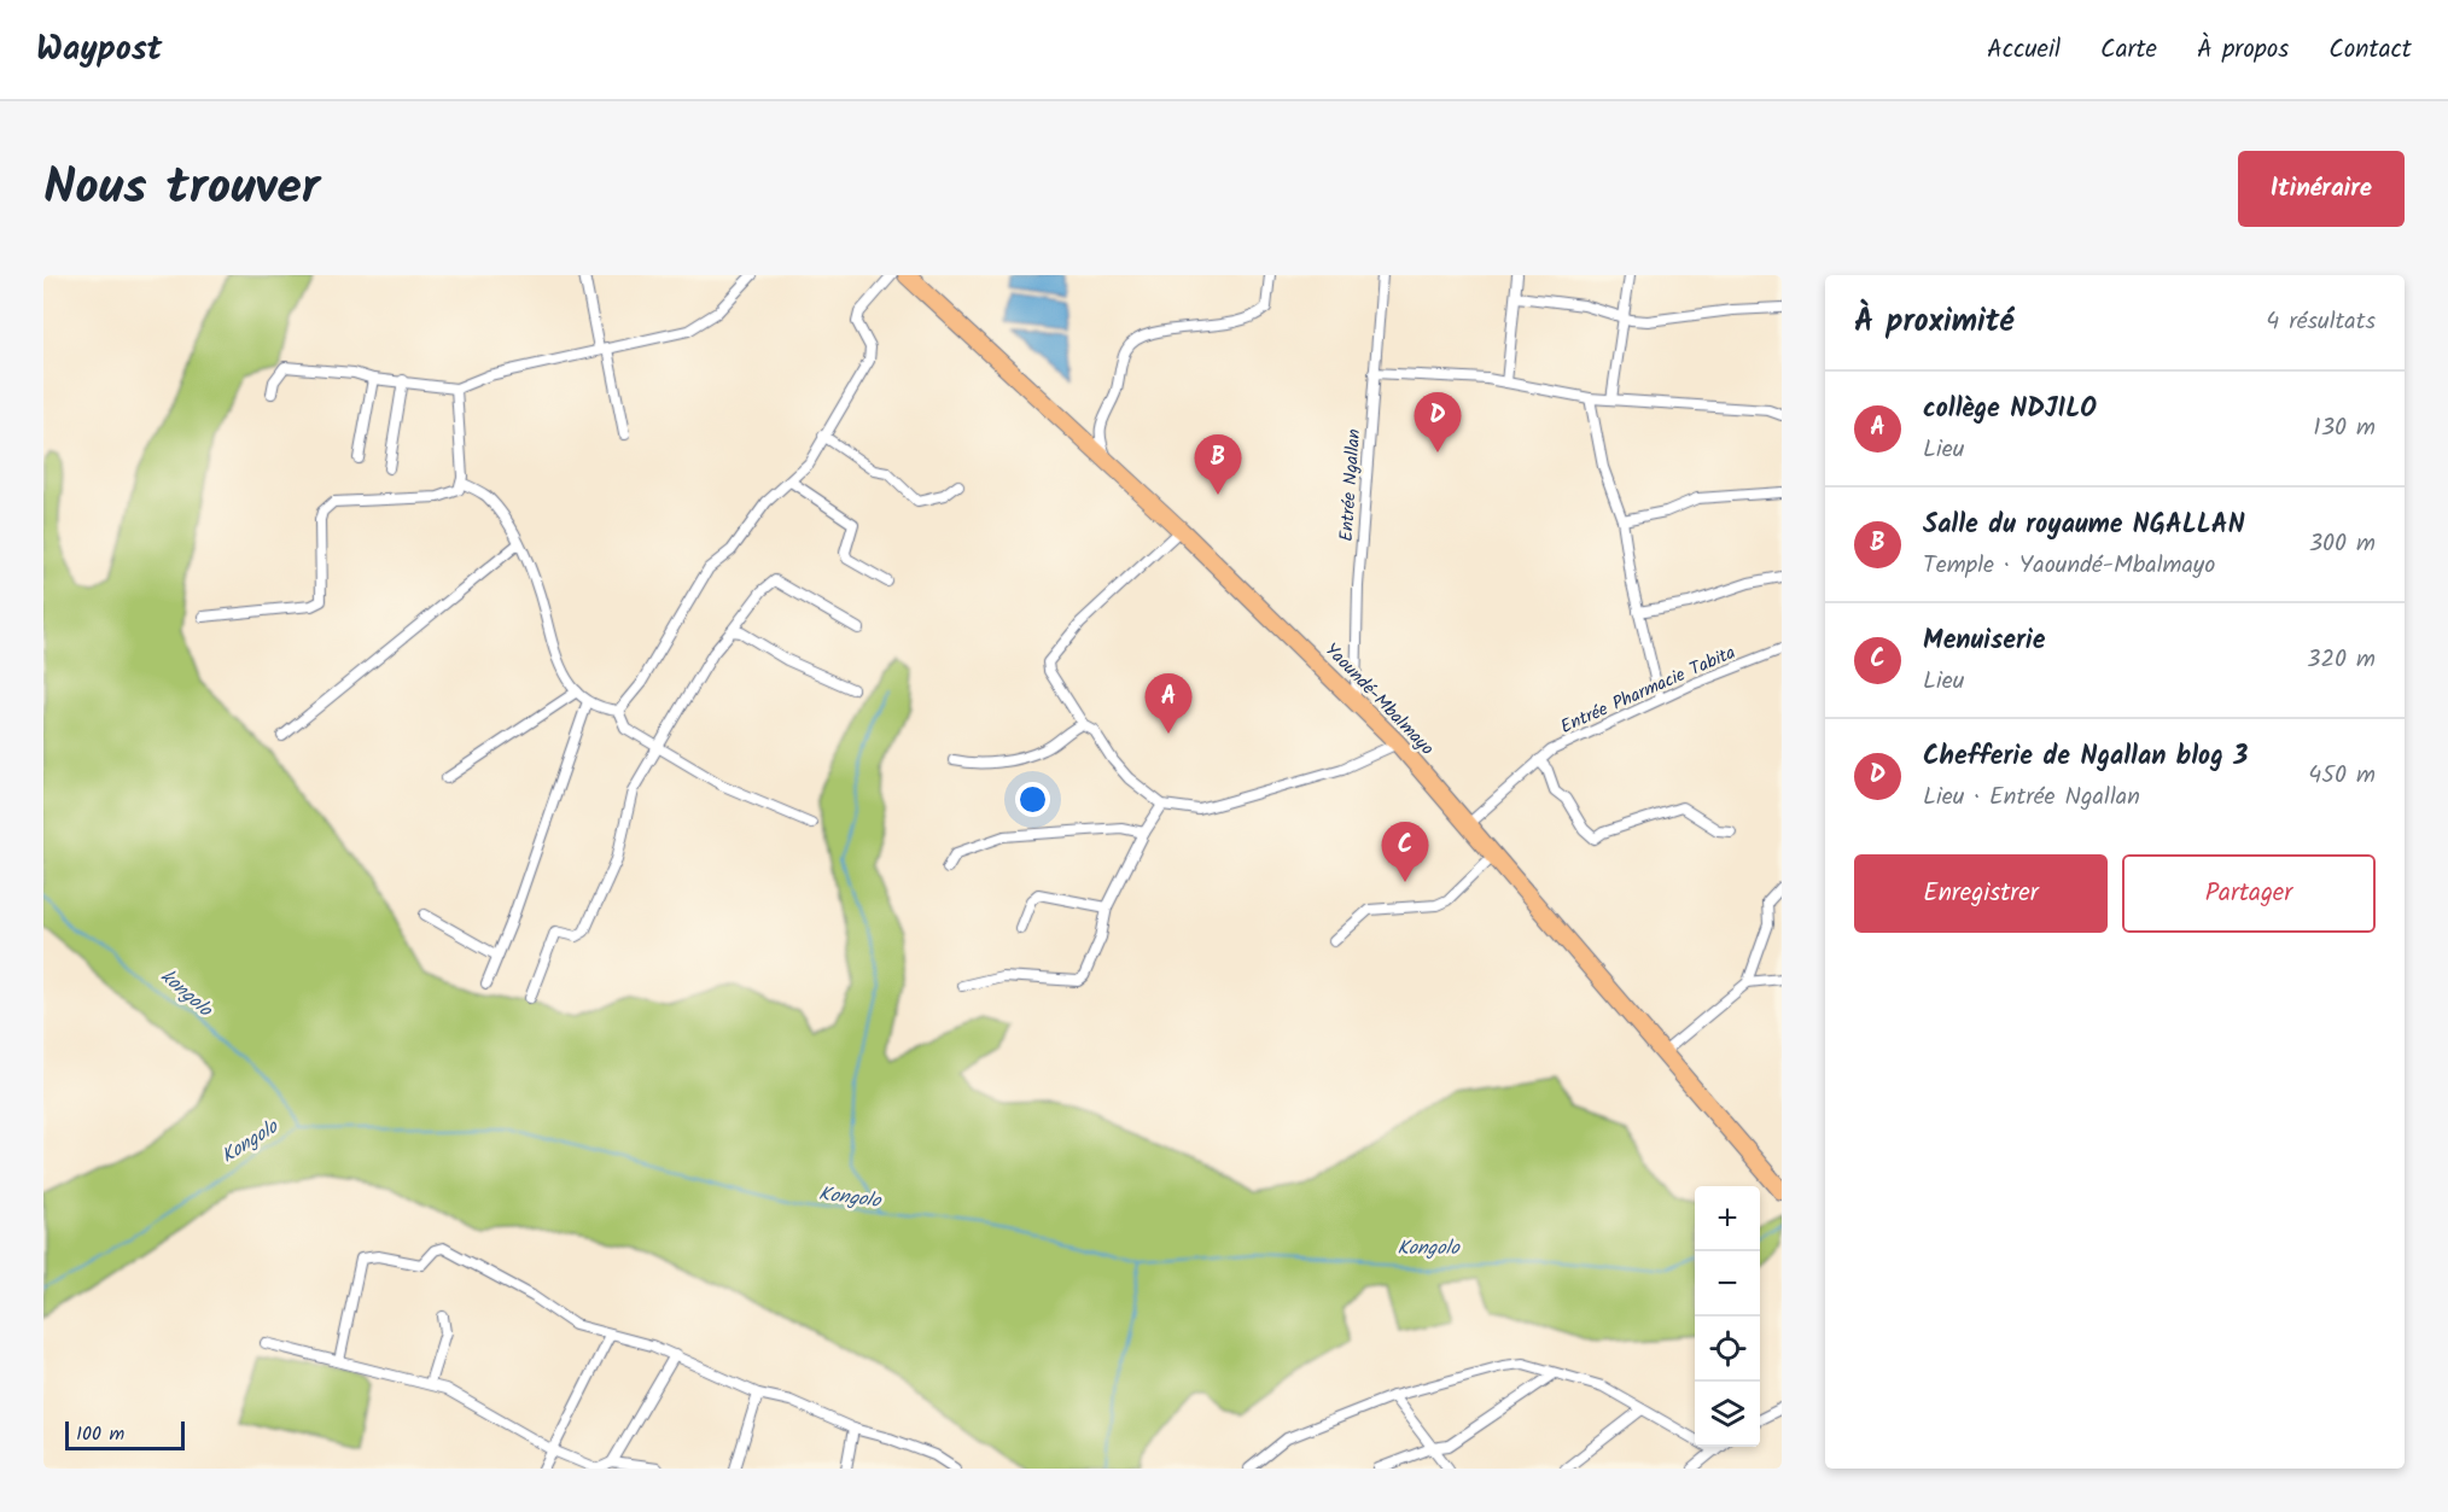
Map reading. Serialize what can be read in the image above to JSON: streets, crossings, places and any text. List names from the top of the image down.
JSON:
{
  "streets": {
    "highway": ["Yaoundé-Mbalmayo"],
    "street": ["Entrée Ngallan", "Entrée Pharmacie Tabita"]
  },
  "crossings": [
    ["Entrée Ngallan", "Yaoundé-Mbalmayo"],
    ["Entrée Pharmacie Tabita", "Yaoundé-Mbalmayo"]
  ],
  "water": ["kongolo", "Kongolo"],
  "scale_bar": "100 m",
  "page": {
    "header": "Waypost",
    "nav": [
      "Accueil",
      "Carte",
      "À propos",
      "Contact"
    ],
    "title": "Nous trouver",
    "buttons": [
      "Itinéraire",
      ["Enregistrer", "Partager"]
    ],
    "heading": ["À proximité", "4 résultats"],
    "list": [
      {
        "mark": "A",
        "name": "collège NDJILO",
        "note": "Lieu",
        "value": "130 m"
      },
      {
        "mark": "B",
        "name": "Salle du royaume NGALLAN",
        "note": "Temple · Yaoundé-Mbalmayo",
        "value": "300 m"
      },
      {
        "mark": "C",
        "name": "Menuiserie",
        "note": "Lieu",
        "value": "320 m"
      },
      {
        "mark": "D",
        "name": "Chefferie de Ngallan blog 3",
        "note": "Lieu · Entrée Ngallan",
        "value": "450 m"
      }
    ],
    "pins": [
      "D",
      "B",
      "A",
      "C"
    ],
    "map_buttons": ["+", "−"],
    "scale": "100 m"
  }
}
